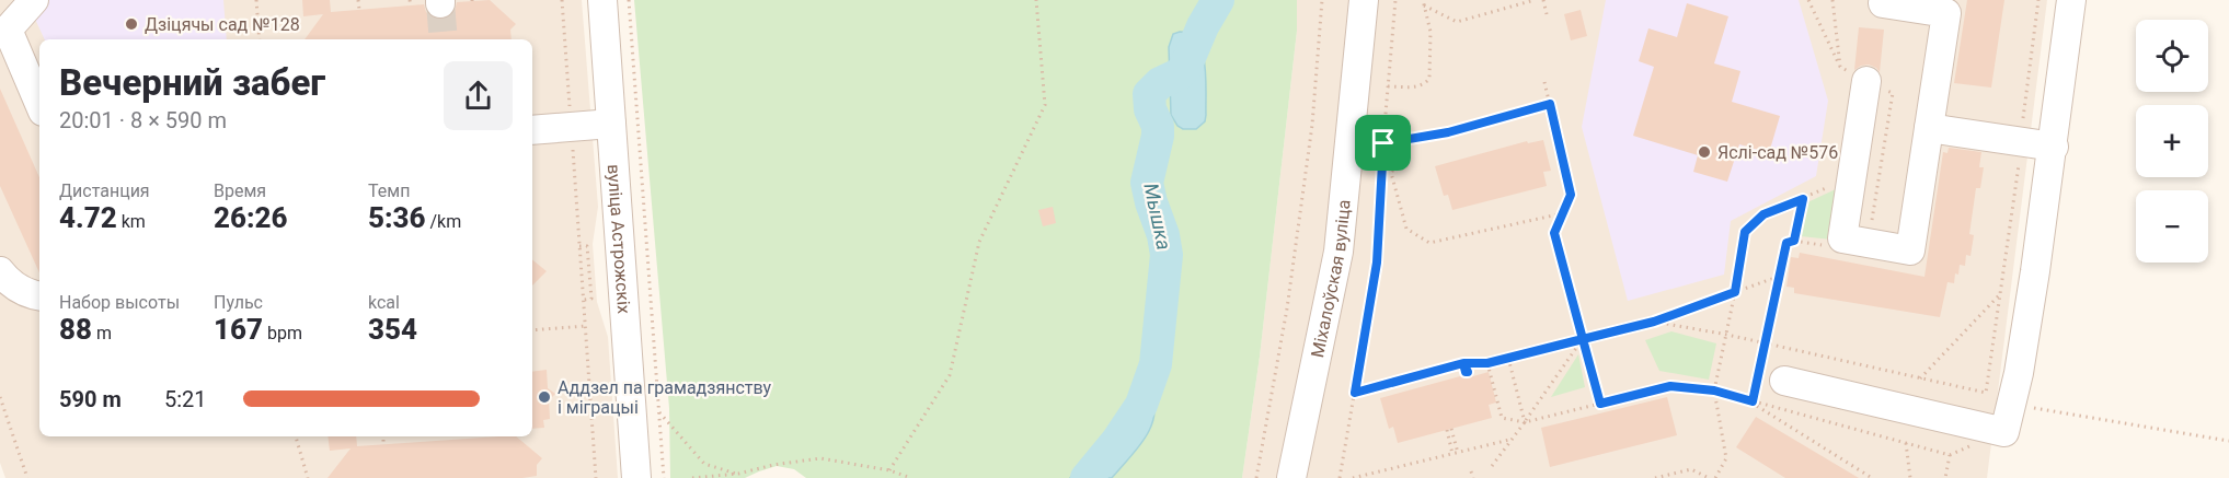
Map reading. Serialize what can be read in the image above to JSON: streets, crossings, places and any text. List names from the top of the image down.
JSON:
{
  "streets": {
    "street": ["вуліца Астрожскіх", "Міхалоўская вуліца"]
  },
  "water": ["Мышка"],
  "places": ["Дзіцячы сад №128", "Яслі-сад №576", "Аддзел па грамадзянству і міграцыі"],
  "page": {
    "map_buttons": ["+", "−"],
    "heading": ["Вечерний забег", "20:01 · 8 × 590 m"],
    "stats": [
      ["Дистанция", "4.72 km"],
      ["Время", "26:26"],
      ["Темп", "5:36 /km"],
      ["Набор высоты", "88 m"],
      ["Пульс", "167 bpm"],
      ["kcal", "354"]
    ],
    "list": [
      {
        "name": "590 m",
        "note": "5:21"
      }
    ]
  }
}
